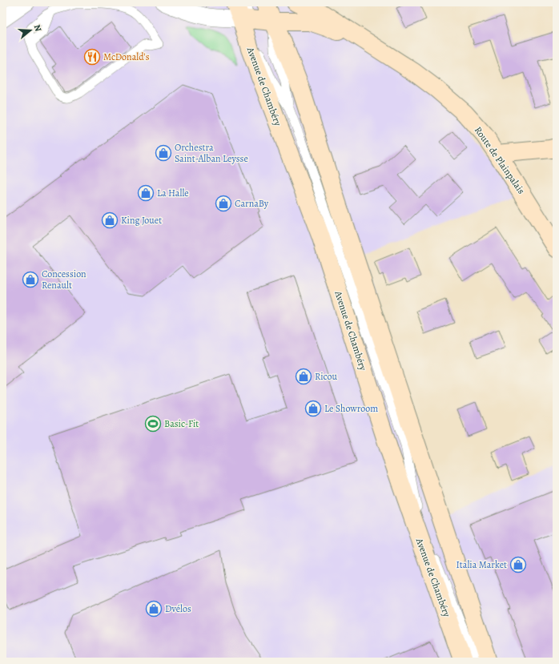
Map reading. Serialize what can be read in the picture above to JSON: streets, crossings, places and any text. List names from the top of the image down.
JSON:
{
  "streets": {
    "main road": ["Avenue de Chambéry", "Route de Plainpalais"]
  },
  "crossings": [
    ["Avenue de Chambéry", "Route de Plainpalais"]
  ],
  "places": {
    "restaurant": ["McDonald's"],
    "shop": [
      "Orchestra Saint-Alban Leysse",
      "La Halle",
      "CarnaBy",
      "King Jouet",
      "Concession Renault",
      "Ricou",
      "Le Showroom",
      "Italia Market",
      "Dvélos"
    ],
    "sports": ["Basic-Fit"]
  },
  "north": "right"
}
